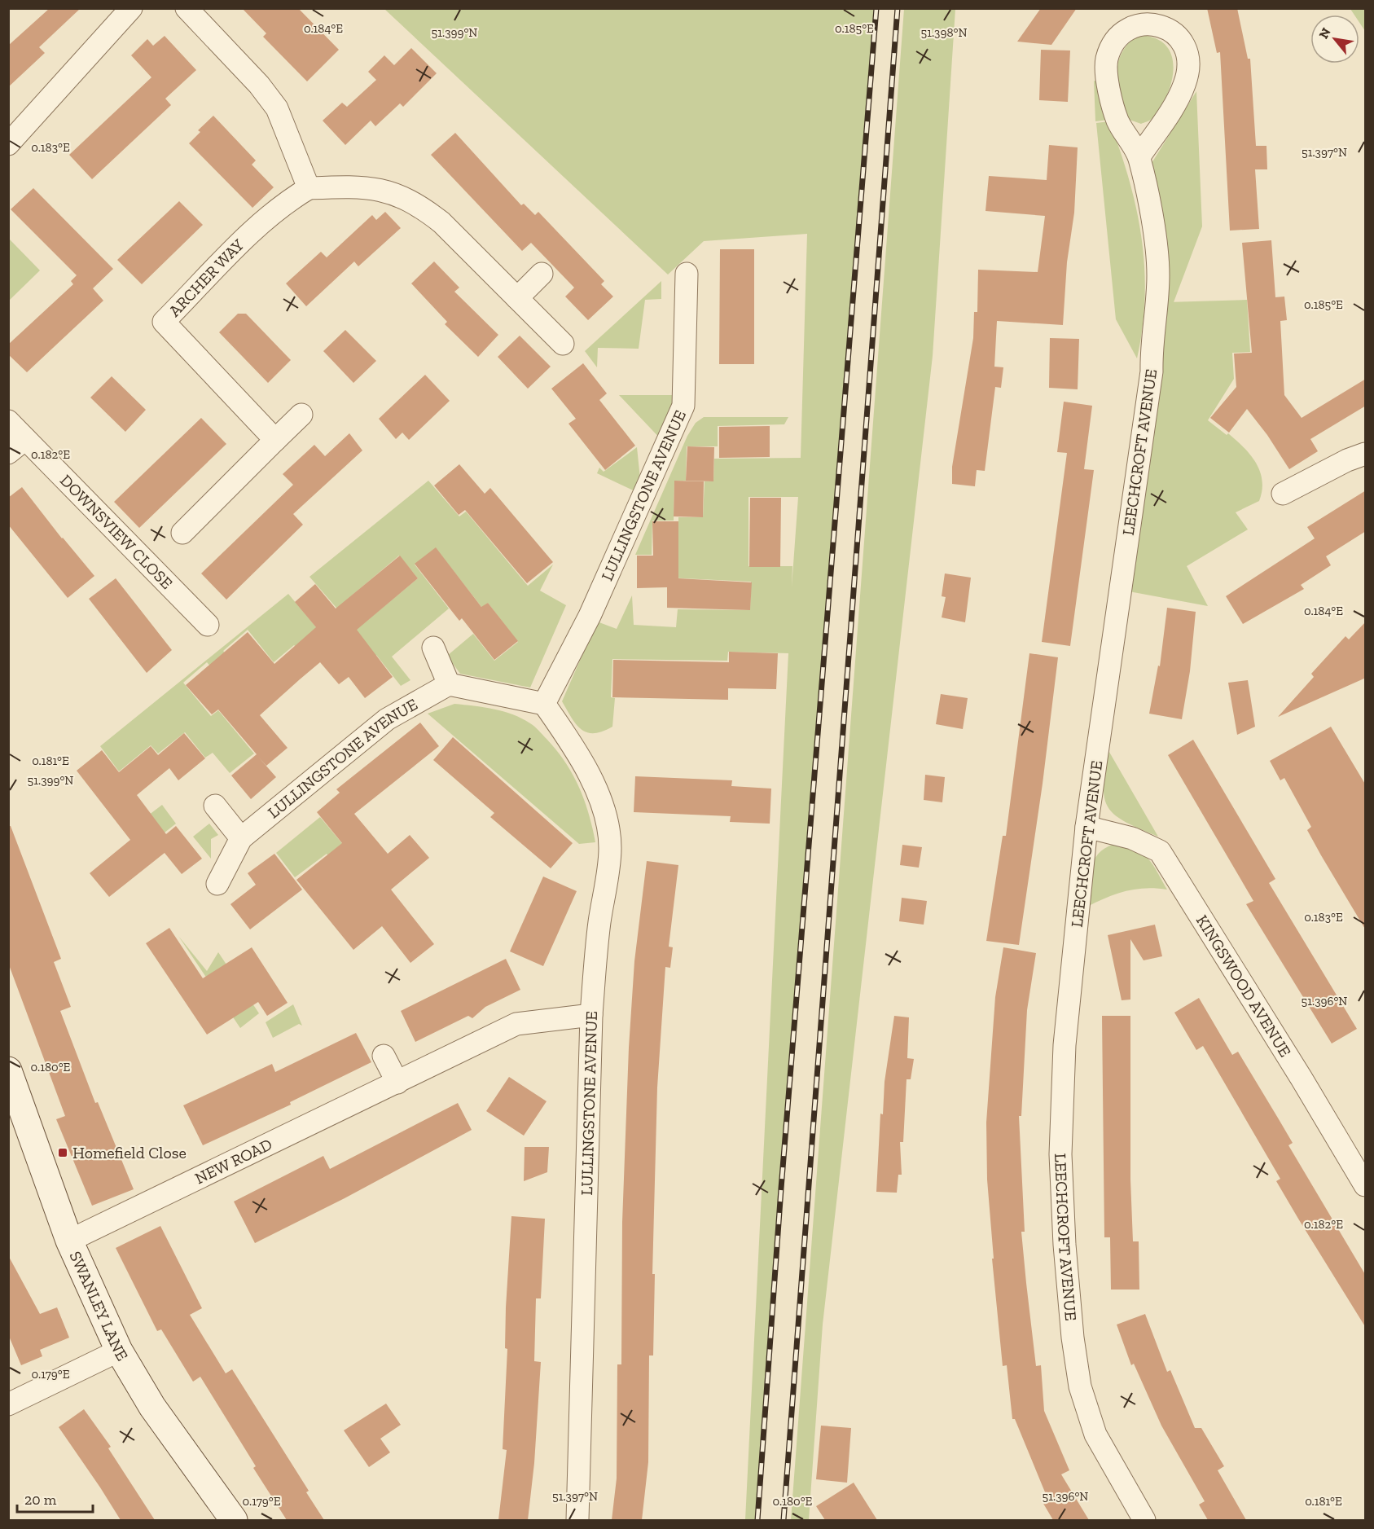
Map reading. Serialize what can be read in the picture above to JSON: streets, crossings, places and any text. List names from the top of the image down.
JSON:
{
  "streets": {
    "main road": ["SWANLEY LANE"],
    "street": [
      "ARCHER WAY",
      "LEECHCROFT AVENUE",
      "LULLINGSTONE AVENUE",
      "DOWNSVIEW CLOSE",
      "KINGSWOOD AVENUE",
      "NEW ROAD"
    ]
  },
  "crossings": [
    ["LEECHCROFT AVENUE", "KINGSWOOD AVENUE"],
    ["LULLINGSTONE AVENUE", "NEW ROAD"],
    ["NEW ROAD", "SWANLEY LANE"]
  ],
  "places": {
    "transit": ["Homefield Close"]
  },
  "scale_bar": "20 m",
  "north": "top left",
  "coordinates": [
    "0.184°E",
    "0.185°E",
    "51.399°N",
    "51.398°N",
    "0.183°E",
    "51.397°N",
    "0.182°E",
    "0.181°E",
    "51.396°N",
    "0.180°E",
    "0.179°E"
  ]
}
